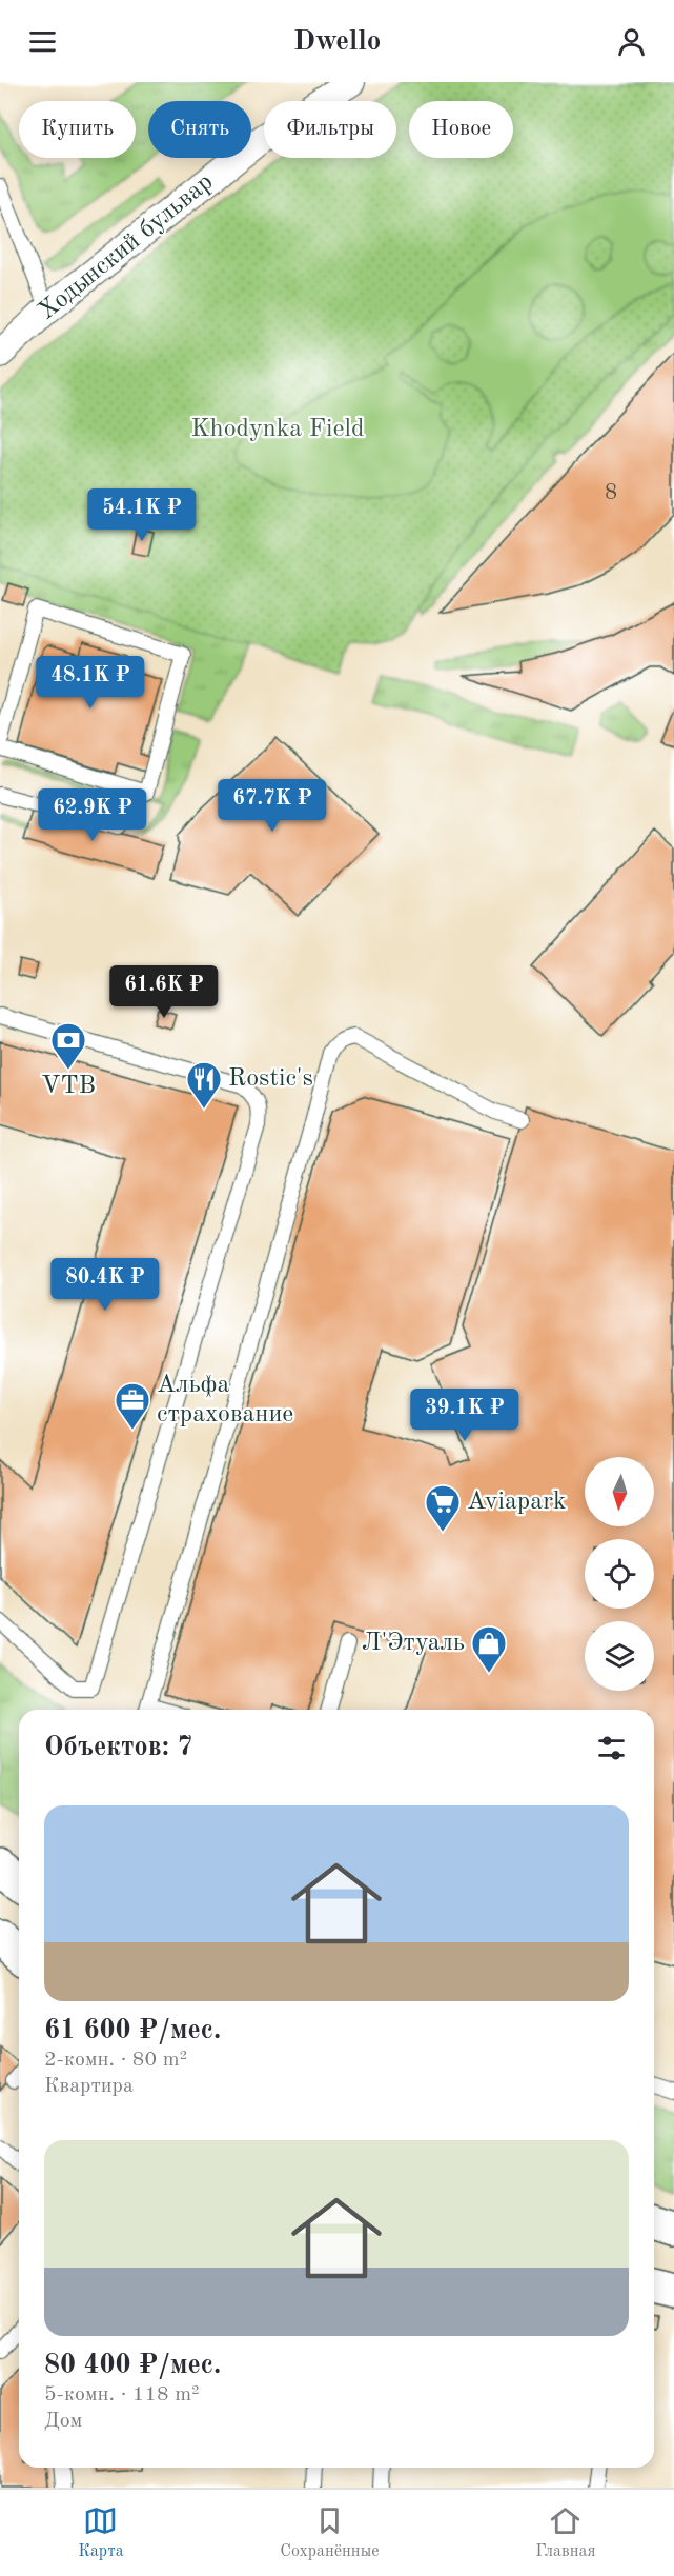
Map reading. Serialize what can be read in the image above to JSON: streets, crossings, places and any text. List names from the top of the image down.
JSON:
{
  "streets": {
    "street": ["Ходынский бульвар"]
  },
  "parks": ["Khodynka Field"],
  "places": {
    "bank": ["VTB"],
    "restaurant": ["Rostic's"],
    "office": ["Альфа страхование"],
    "supermarket": ["Aviapark"],
    "shop": ["Л'Этуаль"]
  },
  "house_numbers": ["8"],
  "north": "bottom",
  "page": {
    "header": "Dwello",
    "chip": [
      "Купить",
      "Снять",
      "Фильтры",
      "Новое"
    ],
    "price": [
      "54.1K ₽",
      "48.1K ₽",
      "67.7K ₽",
      "62.9K ₽",
      "61.6K ₽",
      "80.4K ₽",
      "39.1K ₽"
    ],
    "heading": "Объектов: 7",
    "list": [
      {
        "name": "61 600 ₽/мес.",
        "note": "2-комн. · 80 m² · Квартира"
      },
      {
        "name": "80 400 ₽/мес.",
        "note": "5-комн. · 118 m² · Дом"
      }
    ],
    "tabs": ["Карта", "Сохранённые", "Главная"]
  }
}
